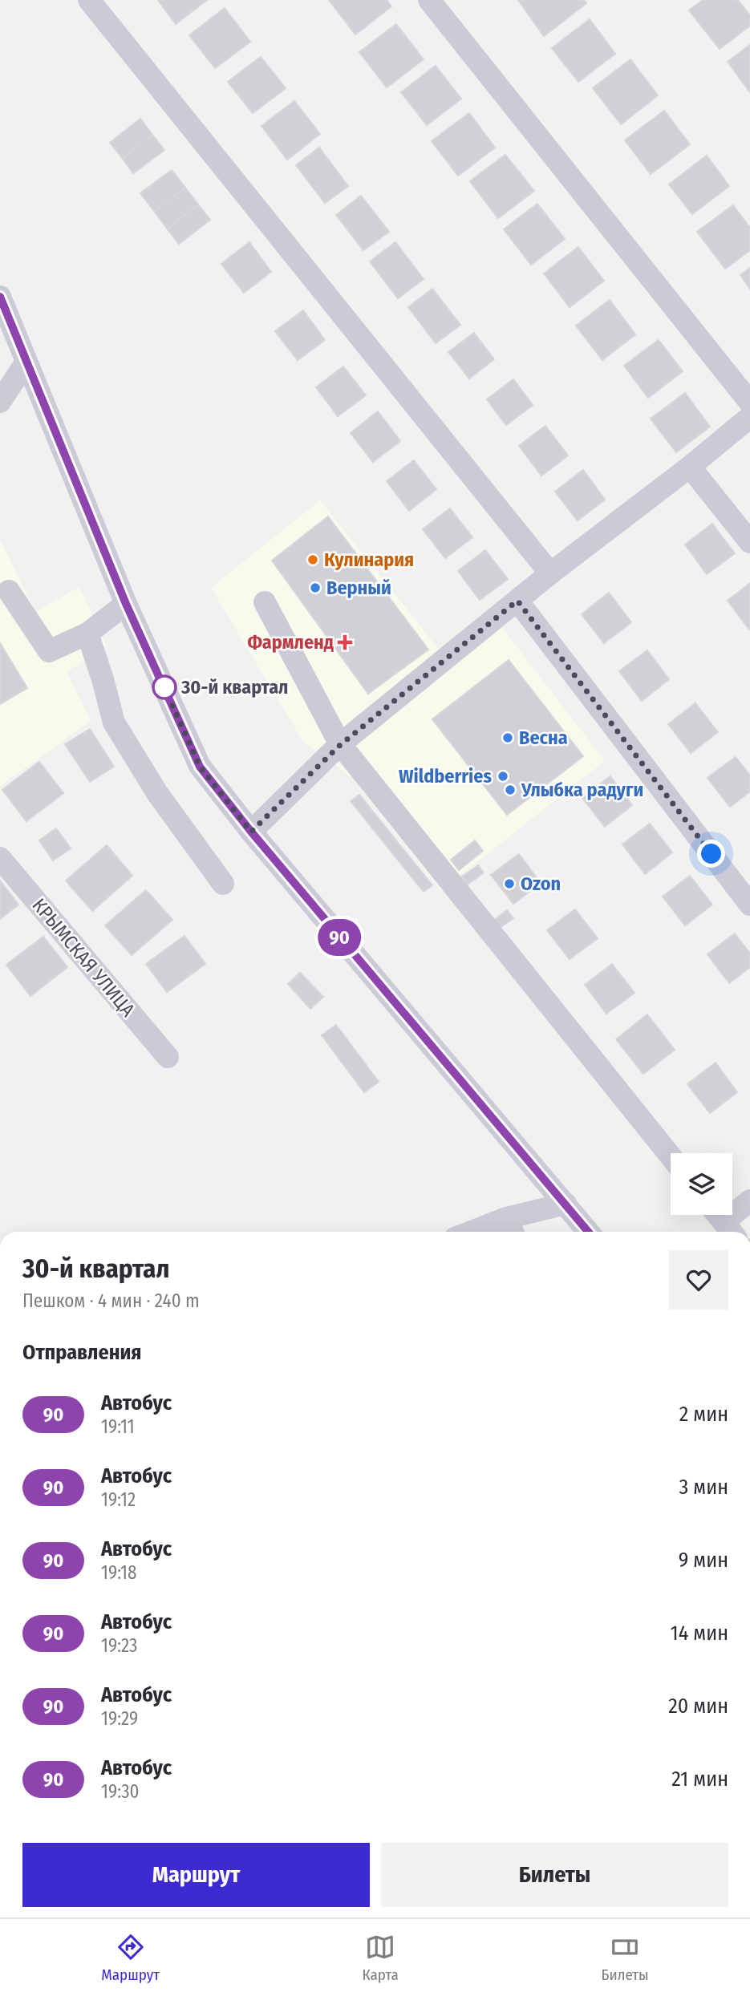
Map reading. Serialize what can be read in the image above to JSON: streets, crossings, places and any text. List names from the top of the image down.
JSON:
{
  "streets": {
    "street": ["КРЫМСКАЯ УЛИЦА"]
  },
  "places": {
    "other": [
      "Кулинария",
      "Верный",
      "30-й квартал",
      "Весна",
      "Wildberries",
      "Улыбка радуги",
      "Ozon"
    ],
    "health": ["Фармленд"]
  },
  "lines": ["bus line 90"],
  "page": {
    "on_map": "90",
    "heading": [
      ["30-й квартал", "Пешком · 4 мин · 240 m"],
      "Отправления"
    ],
    "list": [
      {
        "mark": "90",
        "name": "Автобус",
        "note": "19:11",
        "value": "2 мин"
      },
      {
        "mark": "90",
        "name": "Автобус",
        "note": "19:12",
        "value": "3 мин"
      },
      {
        "mark": "90",
        "name": "Автобус",
        "note": "19:18",
        "value": "9 мин"
      },
      {
        "mark": "90",
        "name": "Автобус",
        "note": "19:23",
        "value": "14 мин"
      },
      {
        "mark": "90",
        "name": "Автобус",
        "note": "19:29",
        "value": "20 мин"
      },
      {
        "mark": "90",
        "name": "Автобус",
        "note": "19:30",
        "value": "21 мин"
      }
    ],
    "buttons": ["Маршрут", "Билеты"],
    "tabs": ["Маршрут", "Карта", "Билеты"]
  }
}
